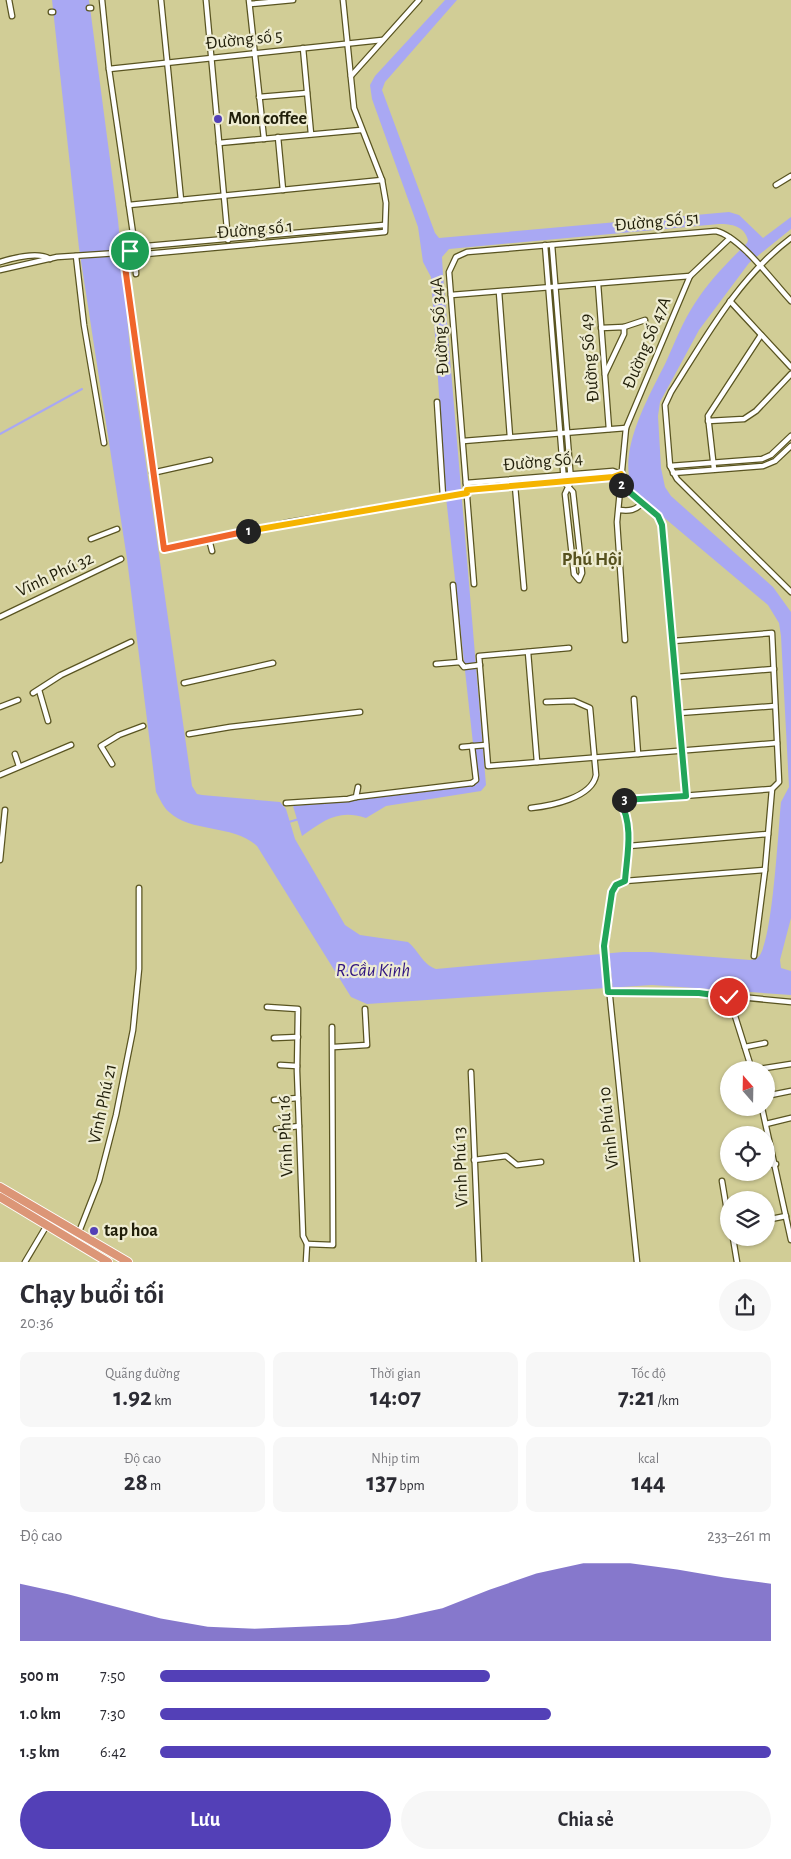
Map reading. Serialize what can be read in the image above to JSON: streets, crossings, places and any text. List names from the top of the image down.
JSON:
{
  "streets": {
    "street": [
      "Đường số 5",
      "Đường Số 51",
      "Đường số 1",
      "Đường Số 34A",
      "Đường Số 47A",
      "Đường Số 49",
      "Đường Số 4",
      "Vĩnh Phú 32",
      "Vĩnh Phú 21",
      "Vĩnh Phú 10",
      "Vĩnh Phú 16",
      "Vĩnh Phú 13"
    ]
  },
  "crossings": [
    ["Đường Số 51", "Đường Số 34A"],
    ["Đường Số 51", "Đường Số 47A"],
    ["Đường Số 34A", "Đường Số 4"],
    ["Đường Số 47A", "Đường Số 4"]
  ],
  "districts": ["Phú Hội"],
  "water": ["R.Cầu Kinh"],
  "places": ["Mon coffee", "tap hoa"],
  "north": "top",
  "page": {
    "pins": ["2", "1", "3"],
    "heading": ["Chạy buổi tối", "20:36"],
    "stats": [
      ["Quãng đường", "1.92 km"],
      ["Thời gian", "14:07"],
      ["Tốc độ", "7:21 /km"],
      ["Độ cao", "28 m"],
      ["Nhịp tim", "137 bpm"],
      ["kcal", "144"]
    ],
    "chart": ["Độ cao", "233–261 m"],
    "list": [
      {
        "name": "500 m",
        "note": "7:50"
      },
      {
        "name": "1.0 km",
        "note": "7:30"
      },
      {
        "name": "1.5 km",
        "note": "6:42"
      }
    ],
    "buttons": ["Lưu", "Chia sẻ"]
  }
}
